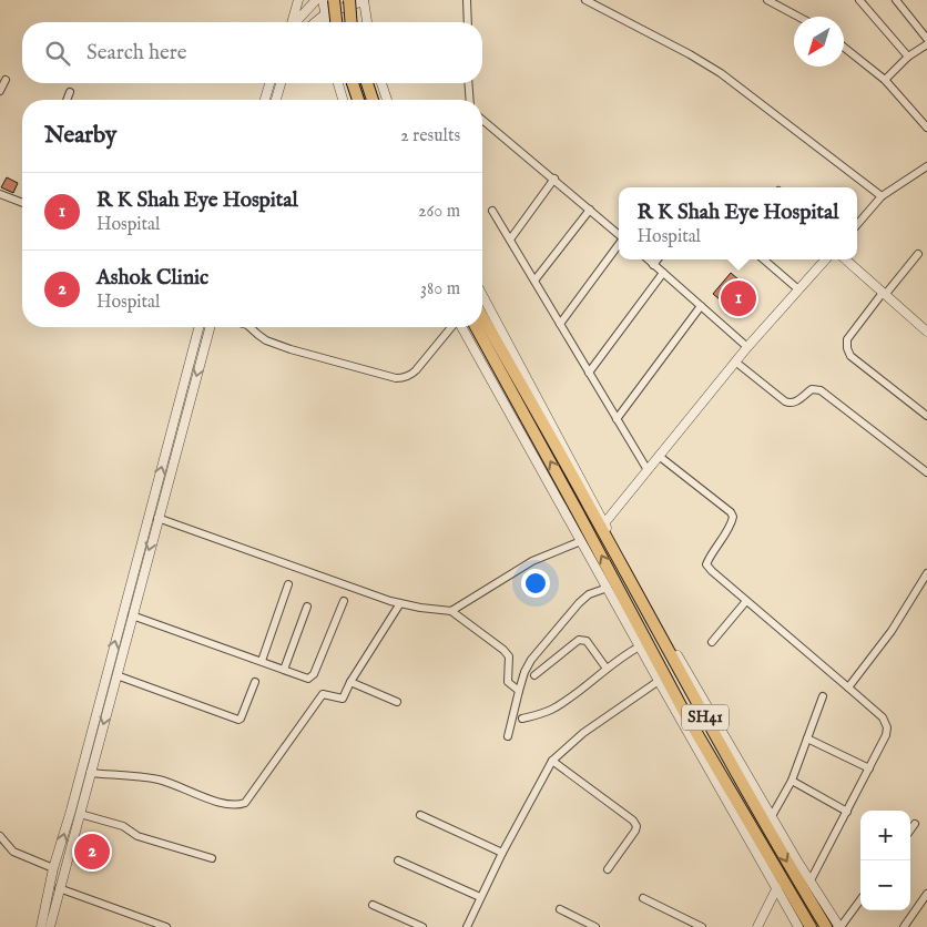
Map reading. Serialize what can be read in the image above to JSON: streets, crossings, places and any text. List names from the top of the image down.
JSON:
{
  "streets": {
    "main road": ["SH41"]
  },
  "north": "bottom left",
  "page": {
    "search": "Search here",
    "heading": ["Nearby", "2 results"],
    "list": [
      {
        "mark": "1",
        "name": "R K Shah Eye Hospital",
        "note": "Hospital",
        "value": "260 m"
      },
      {
        "mark": "2",
        "name": "Ashok Clinic",
        "note": "Hospital",
        "value": "380 m"
      }
    ],
    "popup": ["R K Shah Eye Hospital", "Hospital"],
    "pins": ["1", "2"],
    "map_buttons": ["+", "−"]
  }
}
